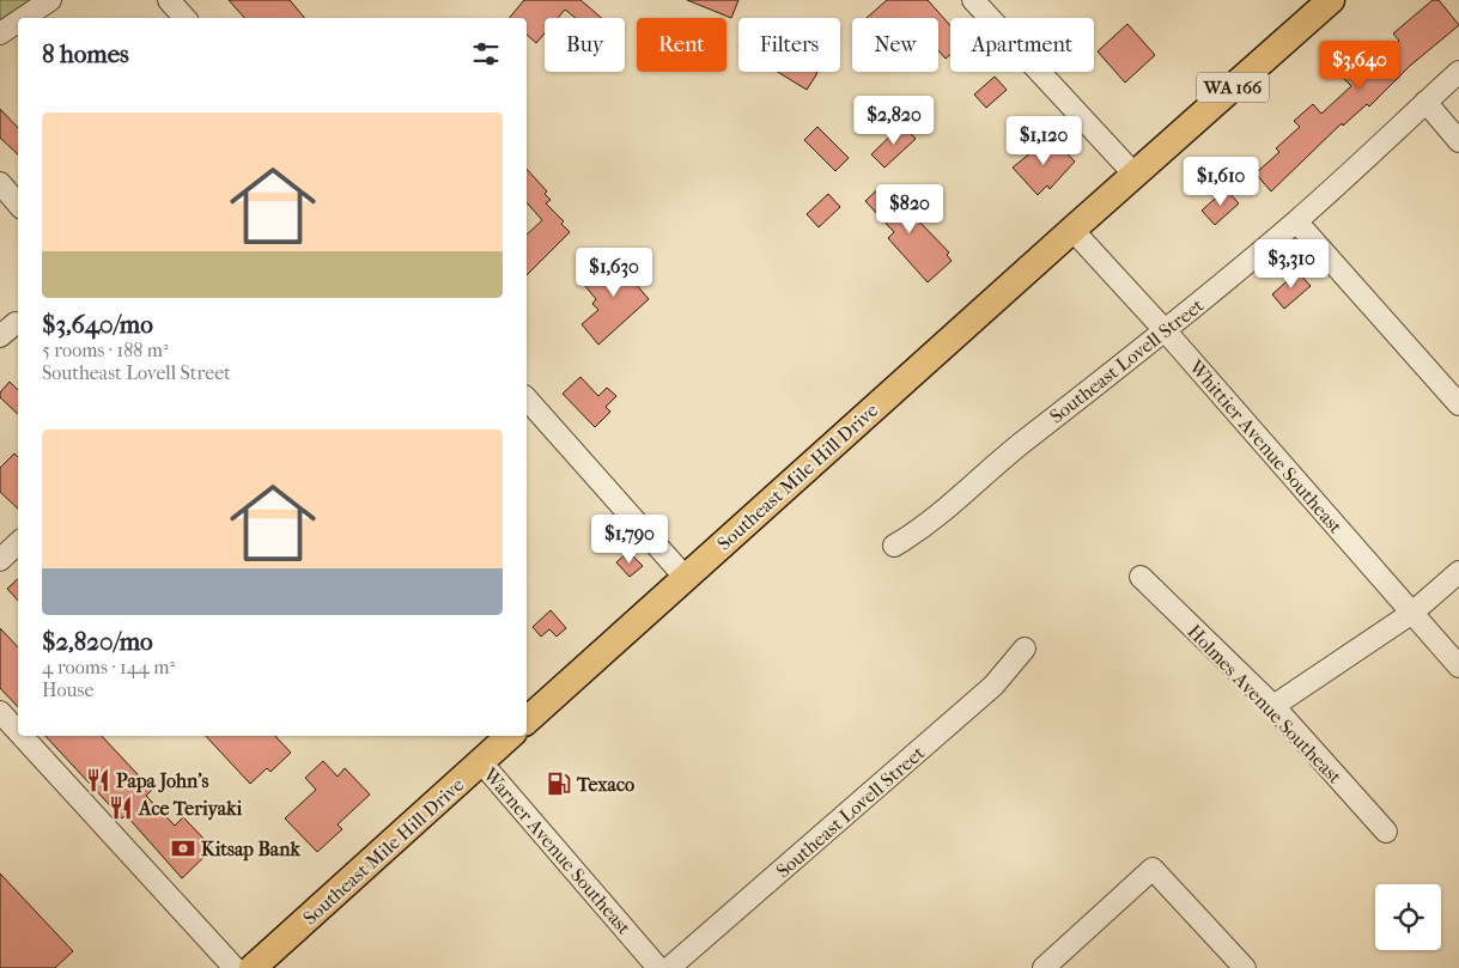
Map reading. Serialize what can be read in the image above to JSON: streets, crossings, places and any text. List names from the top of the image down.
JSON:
{
  "streets": {
    "main road": ["WA 166", "Southeast Mile Hill Drive"],
    "street": [
      "Southeast Lovell Street",
      "Whittier Avenue Southeast",
      "Holmes Avenue Southeast",
      "Warner Avenue Southeast"
    ]
  },
  "crossings": [
    ["WA 166", "Whittier Avenue Southeast"],
    ["WA 166", "Southeast Mile Hill Drive"],
    ["Southeast Lovell Street", "Whittier Avenue Southeast"],
    ["Whittier Avenue Southeast", "Southeast Mile Hill Drive"],
    ["Southeast Mile Hill Drive", "Warner Avenue Southeast"]
  ],
  "places": {
    "restaurant": ["Papa John's", "Ace Teriyaki"],
    "fuel station": ["Texaco"],
    "bank": ["Kitsap Bank"]
  },
  "page": {
    "chip": [
      "Buy",
      "Rent",
      "Filters",
      "New",
      "Apartment"
    ],
    "heading": "8 homes",
    "price": [
      "$3,640",
      "$2,820",
      "$1,120",
      "$1,610",
      "$820",
      "$3,310",
      "$1,630",
      "$1,790"
    ],
    "list": [
      {
        "name": "$3,640/mo",
        "note": "5 rooms · 188 m² · Southeast Lovell Street"
      },
      {
        "name": "$2,820/mo",
        "note": "4 rooms · 144 m² · House"
      }
    ]
  }
}
